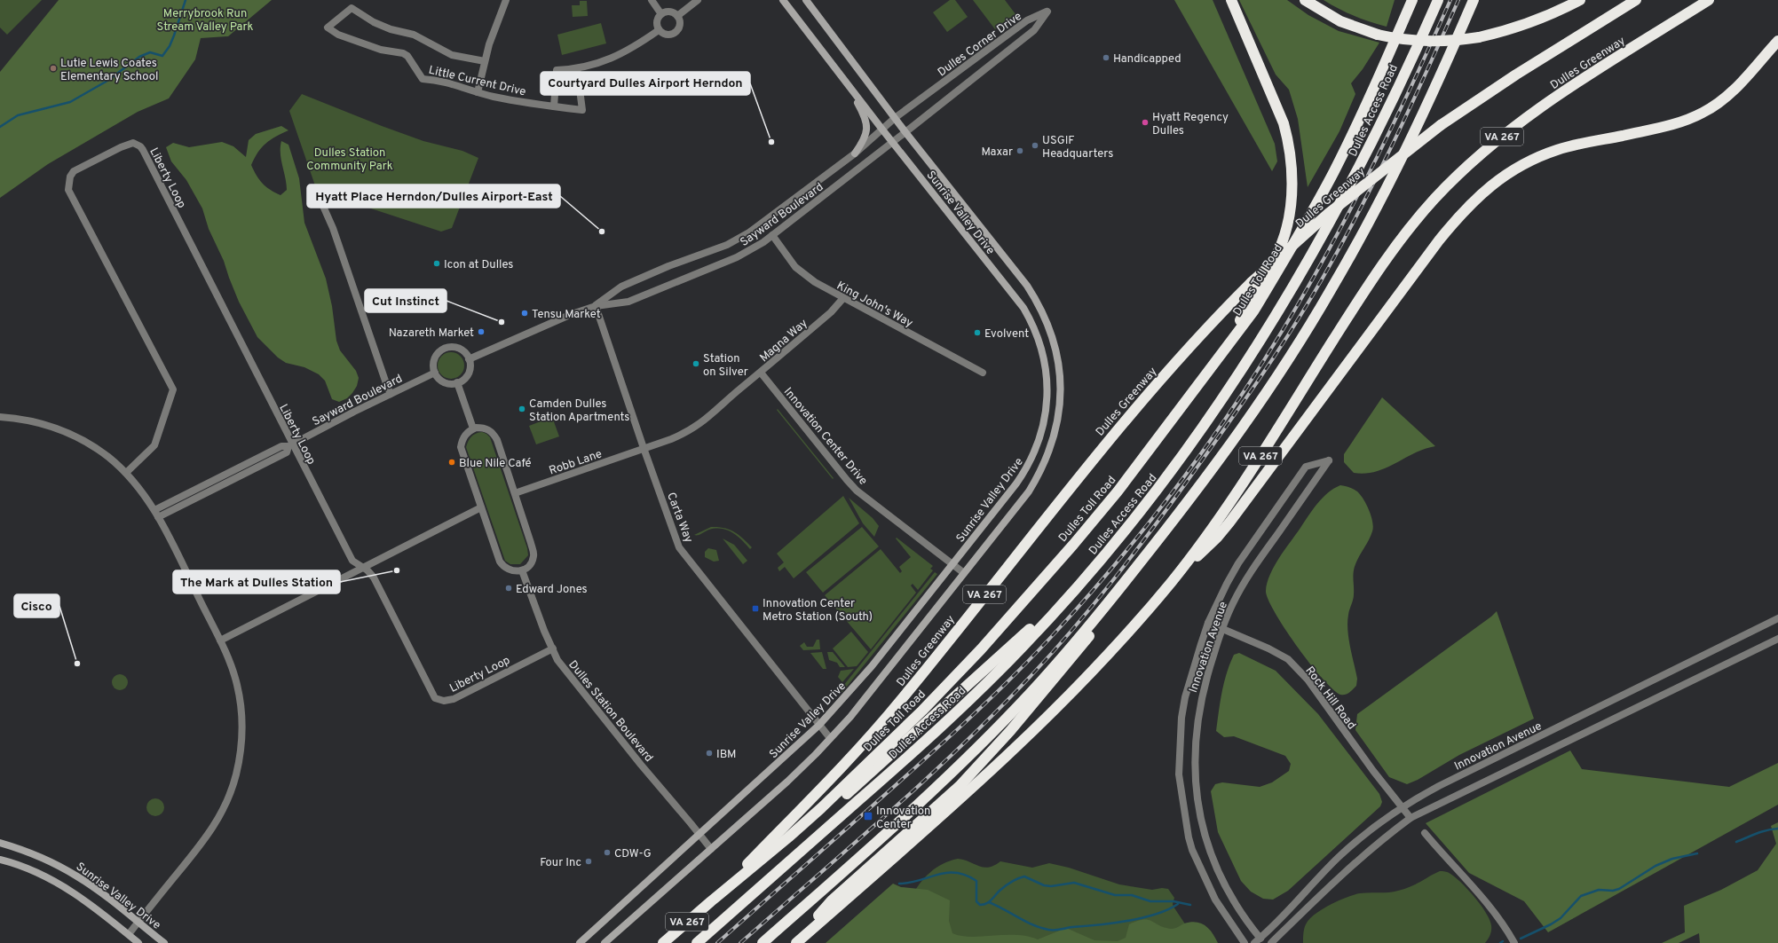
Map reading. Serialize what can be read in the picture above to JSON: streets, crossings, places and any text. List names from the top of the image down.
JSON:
{
  "streets": {
    "highway": [
      "Dulles Greenway",
      "Dulles Access Road",
      "VA 267",
      "Dulles Toll Road"
    ],
    "main road": ["Sunrise Valley Drive"],
    "street": [
      "Dulles Corner Drive",
      "Little Current Drive",
      "Liberty Loop",
      "Sayward Boulevard",
      "King John's Way",
      "Magna Way",
      "Innovation Center Drive",
      "Robb Lane",
      "Carta Way",
      "Innovation Avenue",
      "Rock Hill Road",
      "Dulles Station Boulevard"
    ]
  },
  "crossings": [
    ["Dulles Corner Drive", "Sunrise Valley Drive"],
    ["Dulles Corner Drive", "Sayward Boulevard"],
    ["Dulles Greenway", "VA 267"],
    ["Dulles Greenway", "Dulles Toll Road"],
    ["Liberty Loop", "Sayward Boulevard"],
    ["Liberty Loop", "Dulles Station Boulevard"],
    ["Sunrise Valley Drive", "Sayward Boulevard"],
    ["Sunrise Valley Drive", "Innovation Center Drive"],
    ["Sunrise Valley Drive", "Carta Way"],
    ["Sunrise Valley Drive", "Dulles Station Boulevard"],
    ["Sayward Boulevard", "King John's Way"],
    ["Sayward Boulevard", "Carta Way"],
    ["King John's Way", "Magna Way"],
    ["Magna Way", "Innovation Center Drive"],
    ["Magna Way", "Robb Lane"],
    ["Magna Way", "Carta Way"],
    ["Robb Lane", "Carta Way"],
    ["Innovation Avenue", "Rock Hill Road"]
  ],
  "parks": ["Merrybrook Run Stream Valley Park", "Dulles Station Community Park"],
  "places": {
    "other": [
      "Handicapped",
      "Lutie Lewis Coates Elementary School",
      "Hyatt Regency Dulles",
      "Courtyard Dulles Airport Herndon",
      "USGIF Headquarters",
      "Maxar",
      "Hyatt Place Herndon/Dulles Airport-East",
      "Icon at Dulles",
      "Tensu Market",
      "Cut Instinct",
      "Nazareth Market",
      "Evolvent",
      "Station on Silver",
      "Camden Dulles Station Apartments",
      "Blue Nile Café",
      "The Mark at Dulles Station",
      "Edward Jones",
      "Cisco",
      "IBM",
      "CDW-G",
      "Four Inc"
    ],
    "transit": ["Innovation Center Metro Station (South)", "Innovation Center"]
  }
}
